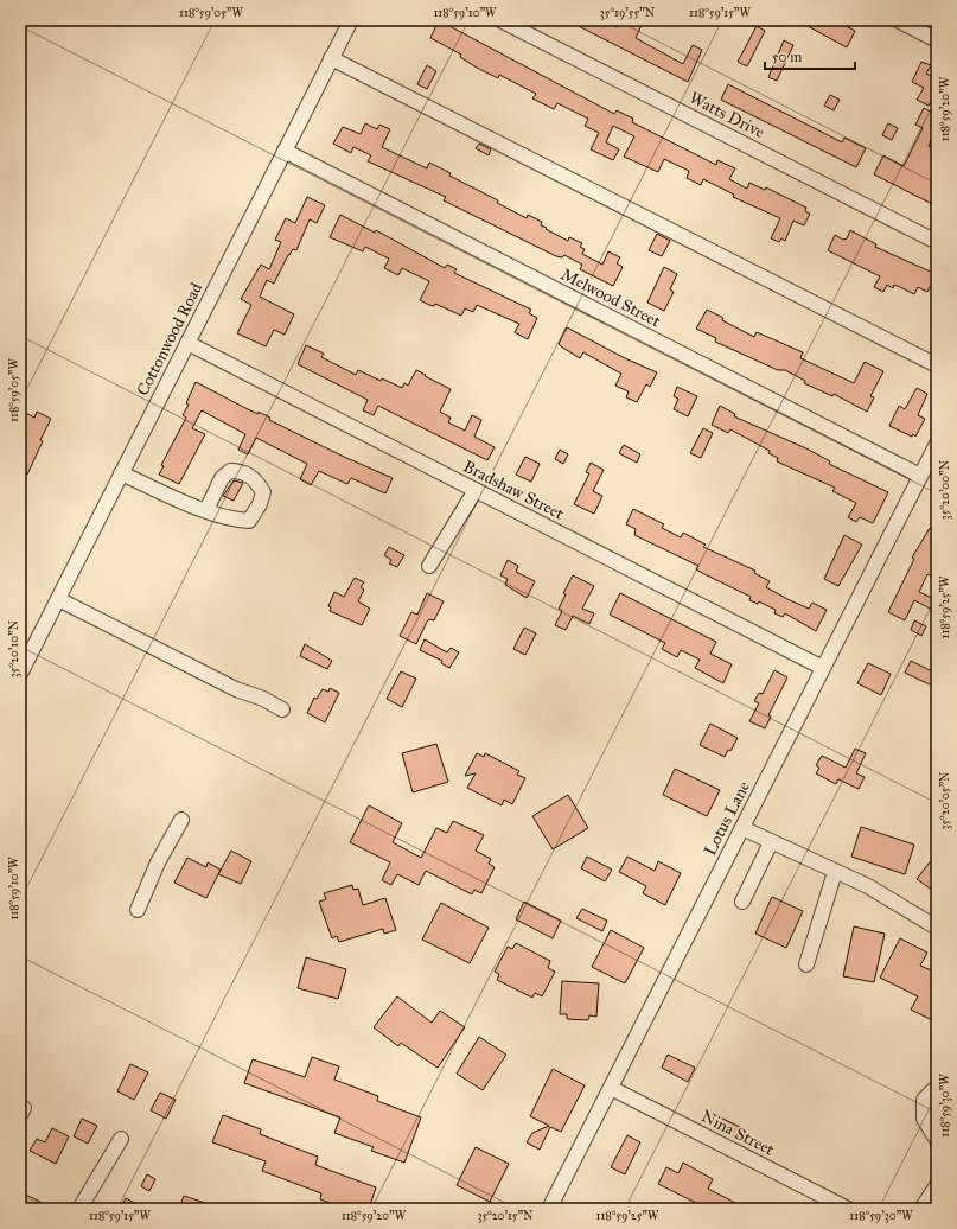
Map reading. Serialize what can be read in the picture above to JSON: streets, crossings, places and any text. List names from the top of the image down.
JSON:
{
  "streets": {
    "street": [
      "Watts Drive",
      "Melwood Street",
      "Cottonwood Road",
      "Bradshaw Street",
      "Lotus Lane",
      "Nina Street"
    ]
  },
  "crossings": [
    ["Melwood Street", "Cottonwood Road"],
    ["Melwood Street", "Lotus Lane"],
    ["Cottonwood Road", "Bradshaw Street"],
    ["Bradshaw Street", "Lotus Lane"],
    ["Lotus Lane", "Nina Street"]
  ],
  "scale_bar": "50 m",
  "coordinates": [
    "118°59'05\"W",
    "118°59'10\"W",
    "35°19'55\"N",
    "118°59'15\"W",
    "118°59'20\"W",
    "35°20'00\"N",
    "118°59'25\"W",
    "35°20'10\"N",
    "35°20'05\"N",
    "118°59'30\"W",
    "35°20'15\"N"
  ]
}
